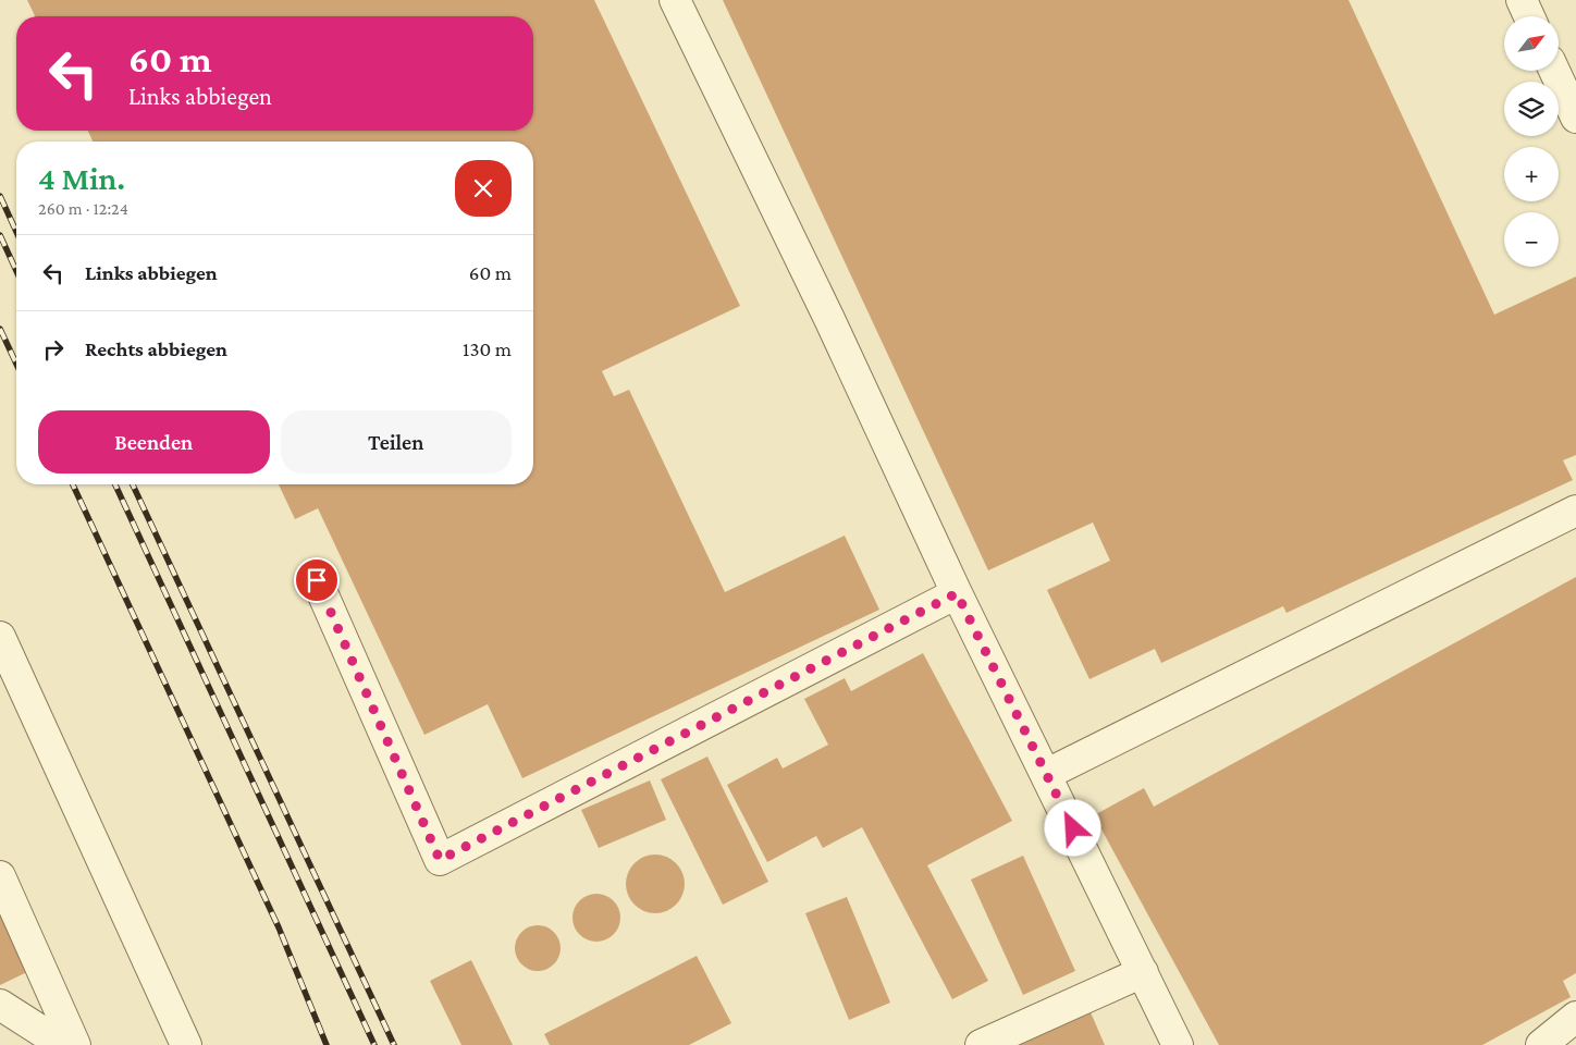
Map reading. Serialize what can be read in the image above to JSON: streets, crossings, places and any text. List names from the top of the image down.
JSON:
{
  "north": "top right",
  "page": {
    "map_buttons": ["+", "−"],
    "turn": ["60 m", "Links abbiegen"],
    "heading": ["4 Min.", "260 m · 12:24"],
    "list": [
      {
        "name": "Links abbiegen",
        "value": "60 m"
      },
      {
        "name": "Rechts abbiegen",
        "value": "130 m"
      }
    ],
    "buttons": ["Beenden", "Teilen"]
  }
}
